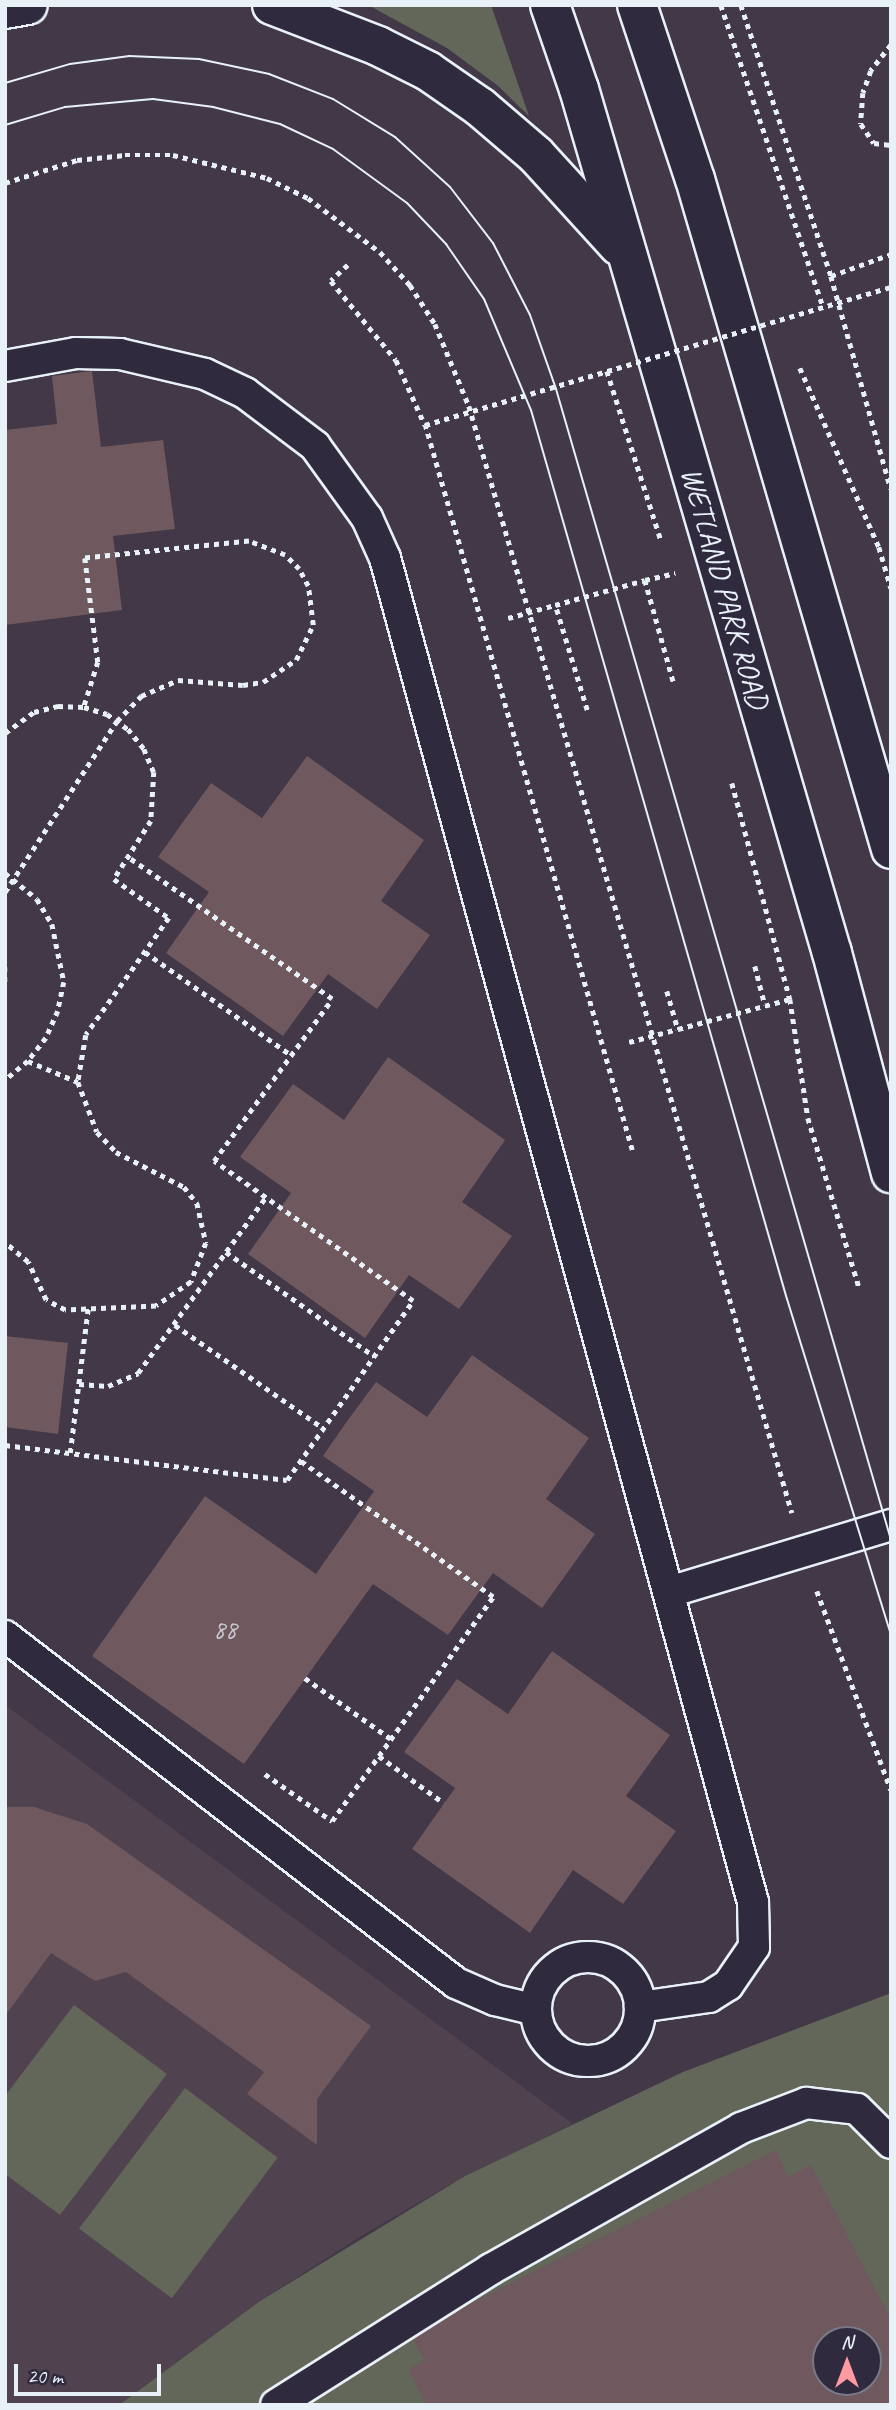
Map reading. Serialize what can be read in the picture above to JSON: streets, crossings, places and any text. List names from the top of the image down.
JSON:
{
  "streets": {
    "main road": ["WETLAND PARK ROAD"]
  },
  "house_numbers": ["88"],
  "scale_bar": "20 m",
  "north": "top"
}
